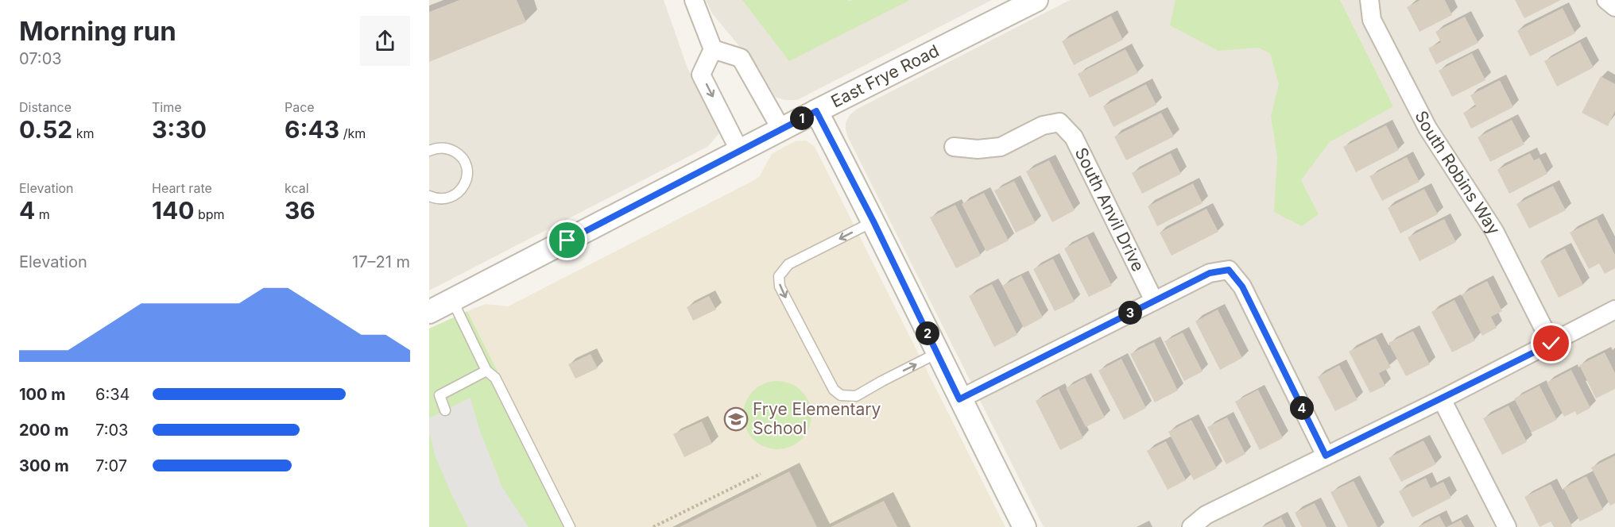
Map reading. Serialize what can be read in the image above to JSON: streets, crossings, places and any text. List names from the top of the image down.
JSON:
{
  "streets": {
    "street": ["East Frye Road", "South Robins Way", "South Anvil Drive"]
  },
  "places": {
    "school or university": ["Frye Elementary School"]
  },
  "page": {
    "heading": ["Morning run", "07:03"],
    "stats": [
      ["Distance", "0.52 km"],
      ["Time", "3:30"],
      ["Pace", "6:43 /km"],
      ["Elevation", "4 m"],
      ["Heart rate", "140 bpm"],
      ["kcal", "36"]
    ],
    "pins": [
      "1",
      "3",
      "2",
      "4"
    ],
    "chart": ["Elevation", "17–21 m"],
    "list": [
      {
        "name": "100 m",
        "note": "6:34"
      },
      {
        "name": "200 m",
        "note": "7:03"
      },
      {
        "name": "300 m",
        "note": "7:07"
      }
    ]
  }
}
